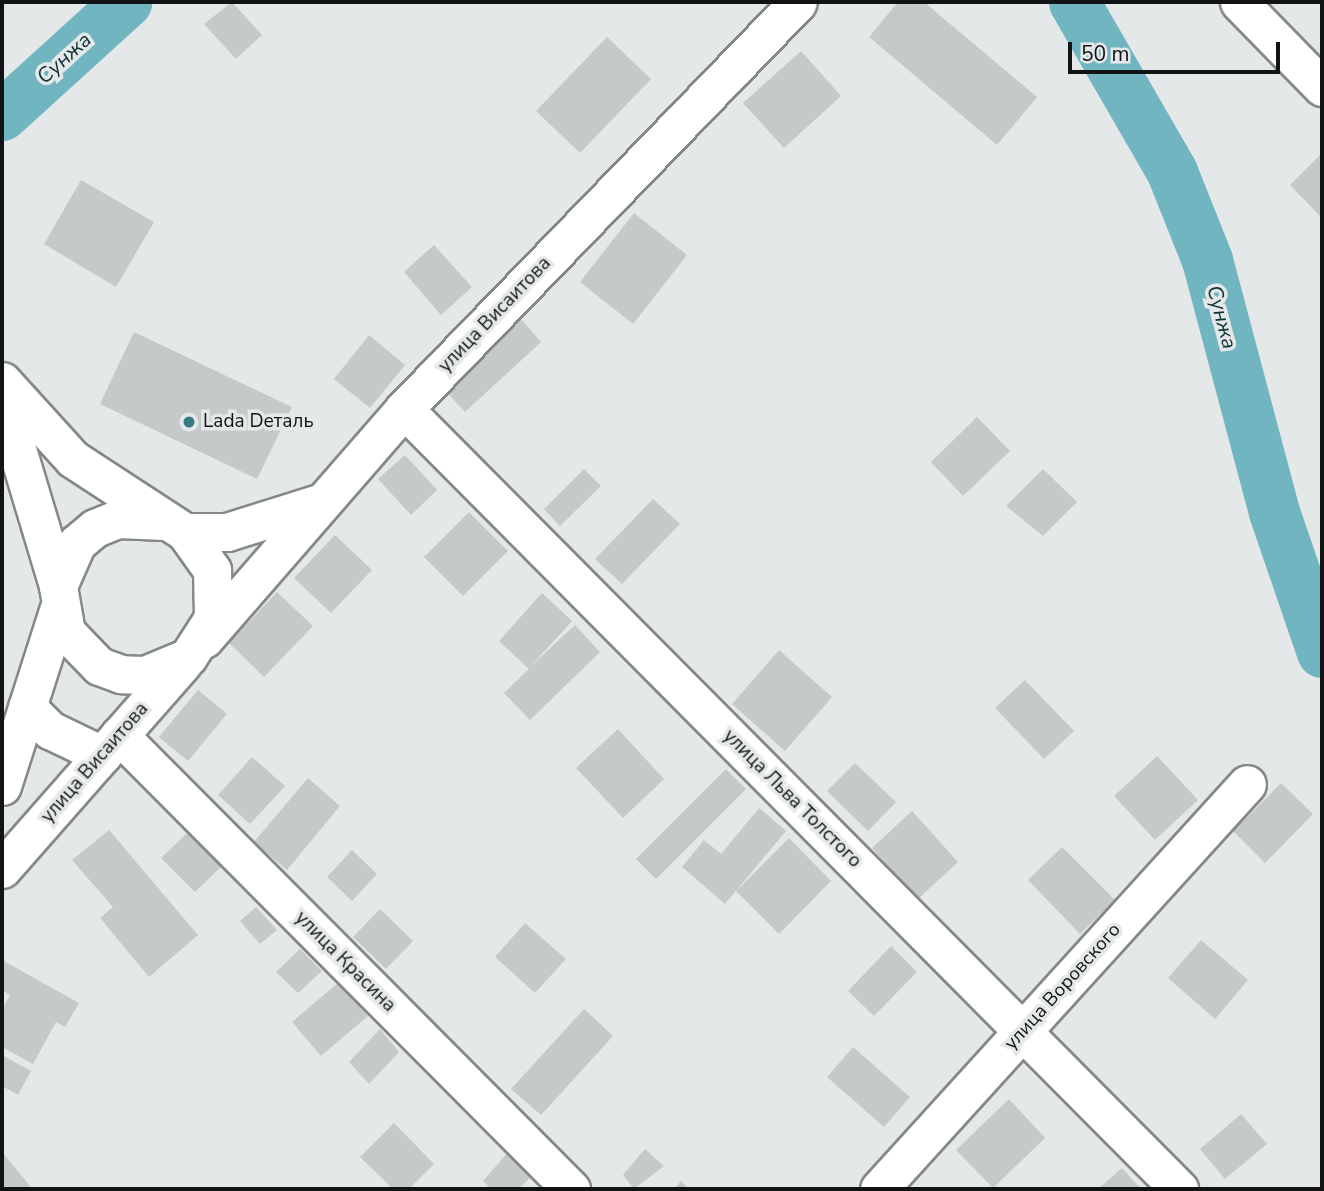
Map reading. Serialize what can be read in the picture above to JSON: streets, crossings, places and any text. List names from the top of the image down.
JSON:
{
  "streets": {
    "street": [
      "улица Висаитова",
      "улица Льва Толстого",
      "улица Красина",
      "улица Воровского"
    ]
  },
  "crossings": [
    ["улица Висаитова", "улица Льва Толстого"],
    ["улица Висаитова", "улица Красина"],
    ["улица Льва Толстого", "улица Воровского"]
  ],
  "water": ["Сунжа"],
  "places": ["Lada Dеталь"],
  "scale_bar": "50 m"
}
